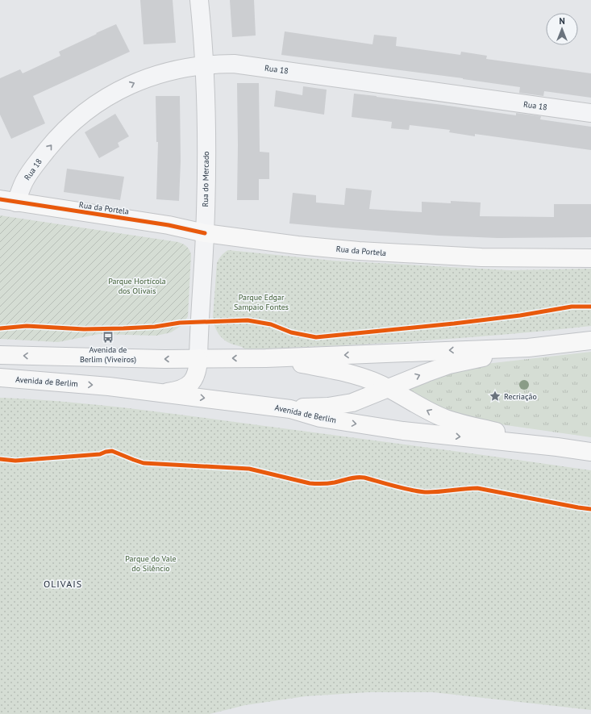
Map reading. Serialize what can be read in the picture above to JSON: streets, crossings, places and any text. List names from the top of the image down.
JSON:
{
  "streets": {
    "main road": ["Rua da Portela", "Avenida de Berlim"],
    "street": ["Rua 18", "Rua do Mercado"]
  },
  "crossings": [
    ["Rua 18", "Rua do Mercado"],
    ["Rua 18", "Rua da Portela"],
    ["Rua do Mercado", "Rua da Portela"]
  ],
  "one_way": ["Rua 18"],
  "districts": ["OLIVAIS"],
  "parks": ["Parque Hortícola dos Olivais", "Parque Edgar Sampaio Fontes", "Parque do Vale do Silêncio"],
  "places": {
    "bus stop": ["Avenida de Berlim (Viveiros)"],
    "place": ["Recriação"]
  },
  "north": "top"
}
